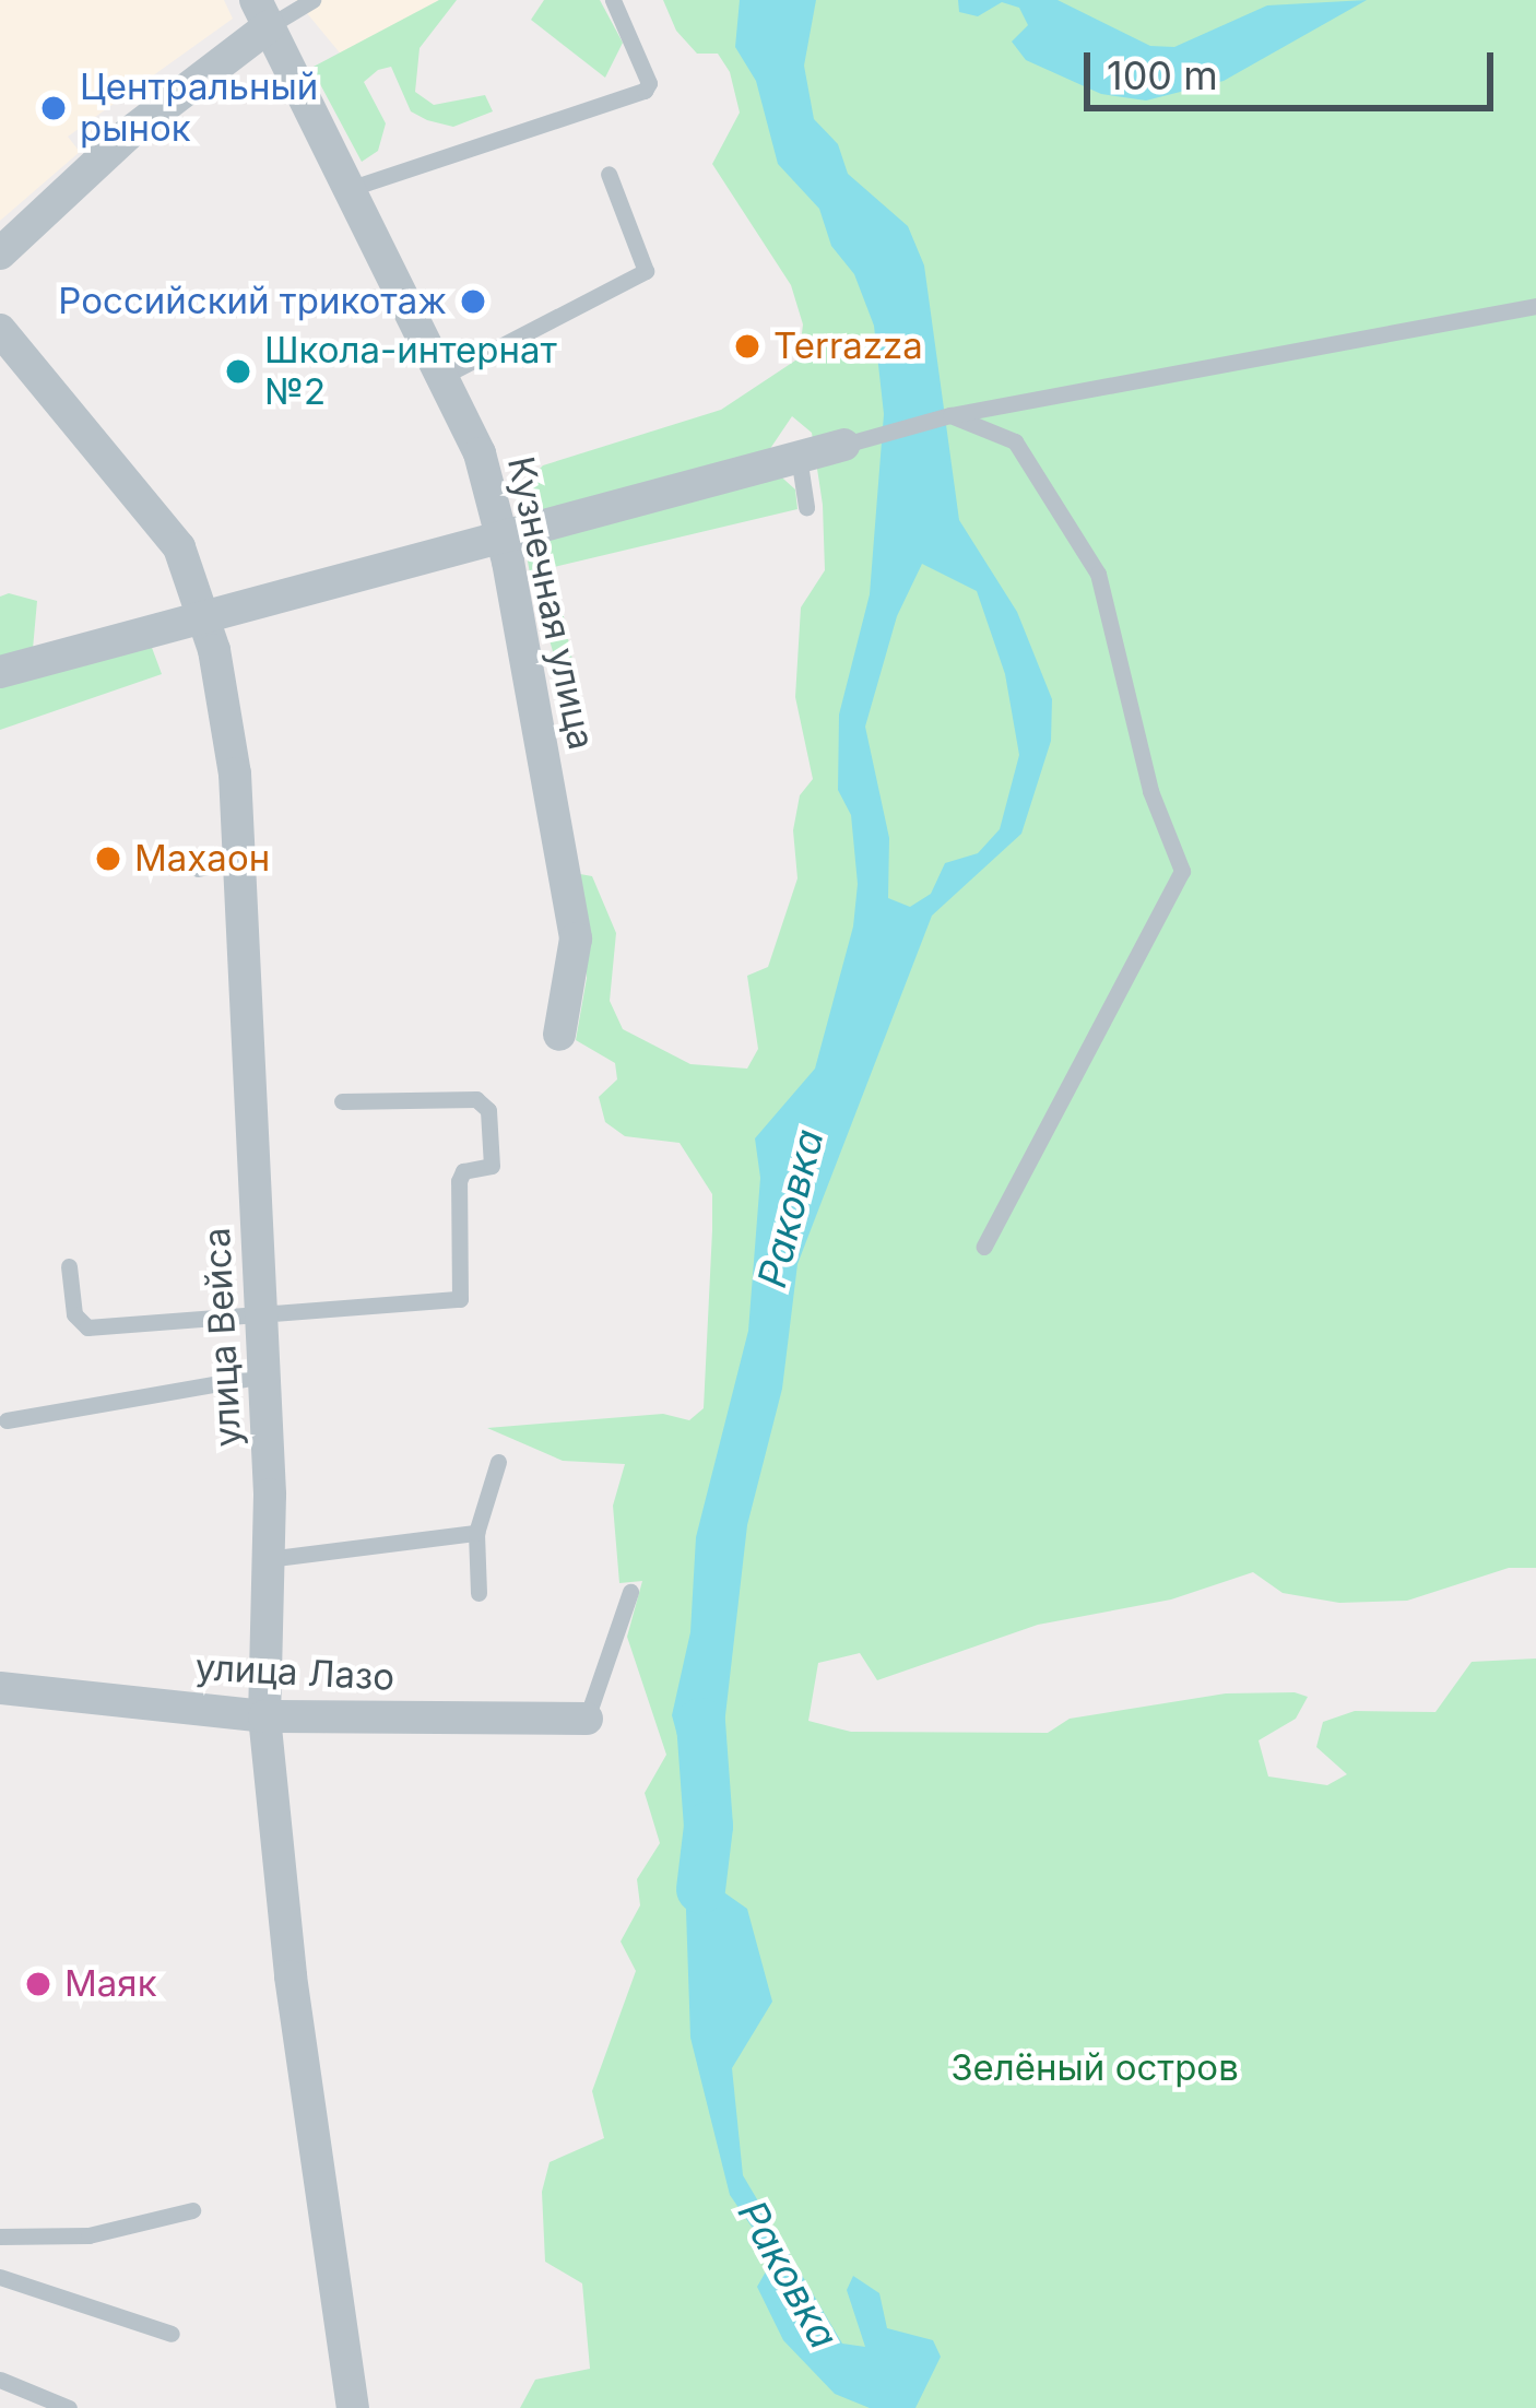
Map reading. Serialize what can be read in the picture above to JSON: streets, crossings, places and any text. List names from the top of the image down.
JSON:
{
  "streets": {
    "street": ["Кузнечная улица", "улица Вейса", "улица Лазо"]
  },
  "crossings": [
    ["улица Вейса", "улица Лазо"]
  ],
  "water": ["Раковка"],
  "parks": ["Зелёный остров"],
  "places": [
    "Центральный рынок",
    "Российский трикотаж",
    "Terrazza",
    "Школа-интернат №2",
    "Махаон",
    "Маяк"
  ],
  "scale_bar": "100 m"
}
